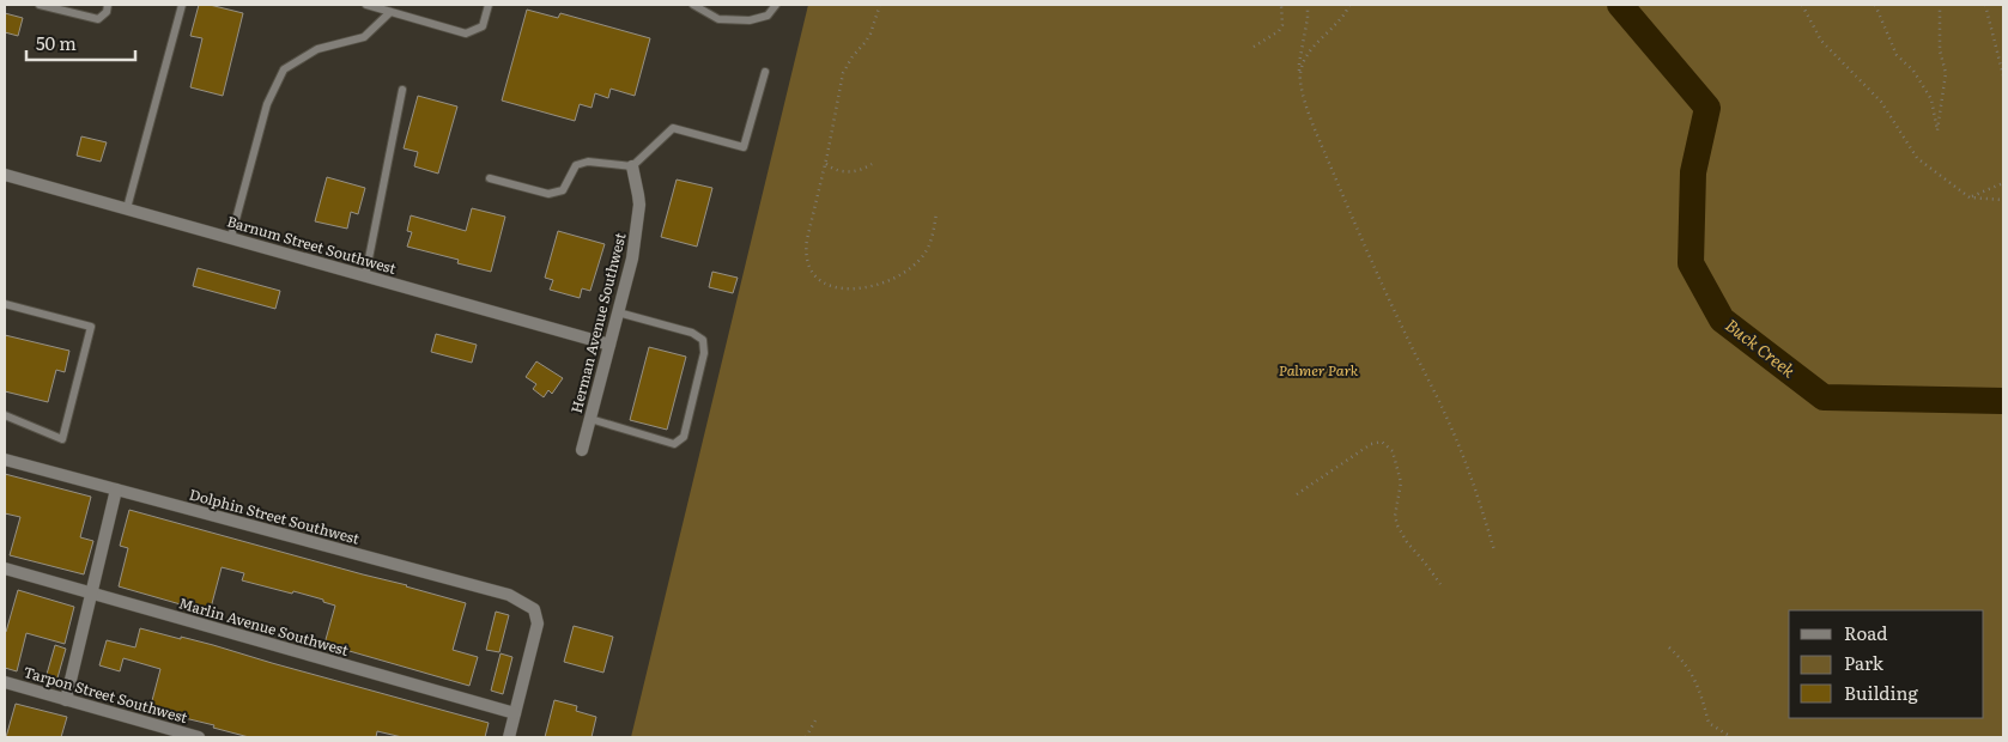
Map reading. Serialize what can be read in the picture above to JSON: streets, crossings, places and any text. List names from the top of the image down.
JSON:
{
  "streets": {
    "street": [
      "Barnum Street Southwest",
      "Herman Avenue Southwest",
      "Dolphin Street Southwest",
      "Marlin Avenue Southwest",
      "Tarpon Street Southwest"
    ]
  },
  "crossings": [
    ["Barnum Street Southwest", "Herman Avenue Southwest"],
    ["Dolphin Street Southwest", "Marlin Avenue Southwest"]
  ],
  "water": ["Buck Creek"],
  "parks": ["Palmer Park"],
  "legend": ["Road", "Park", "Building"],
  "scale_bar": "50 m"
}
